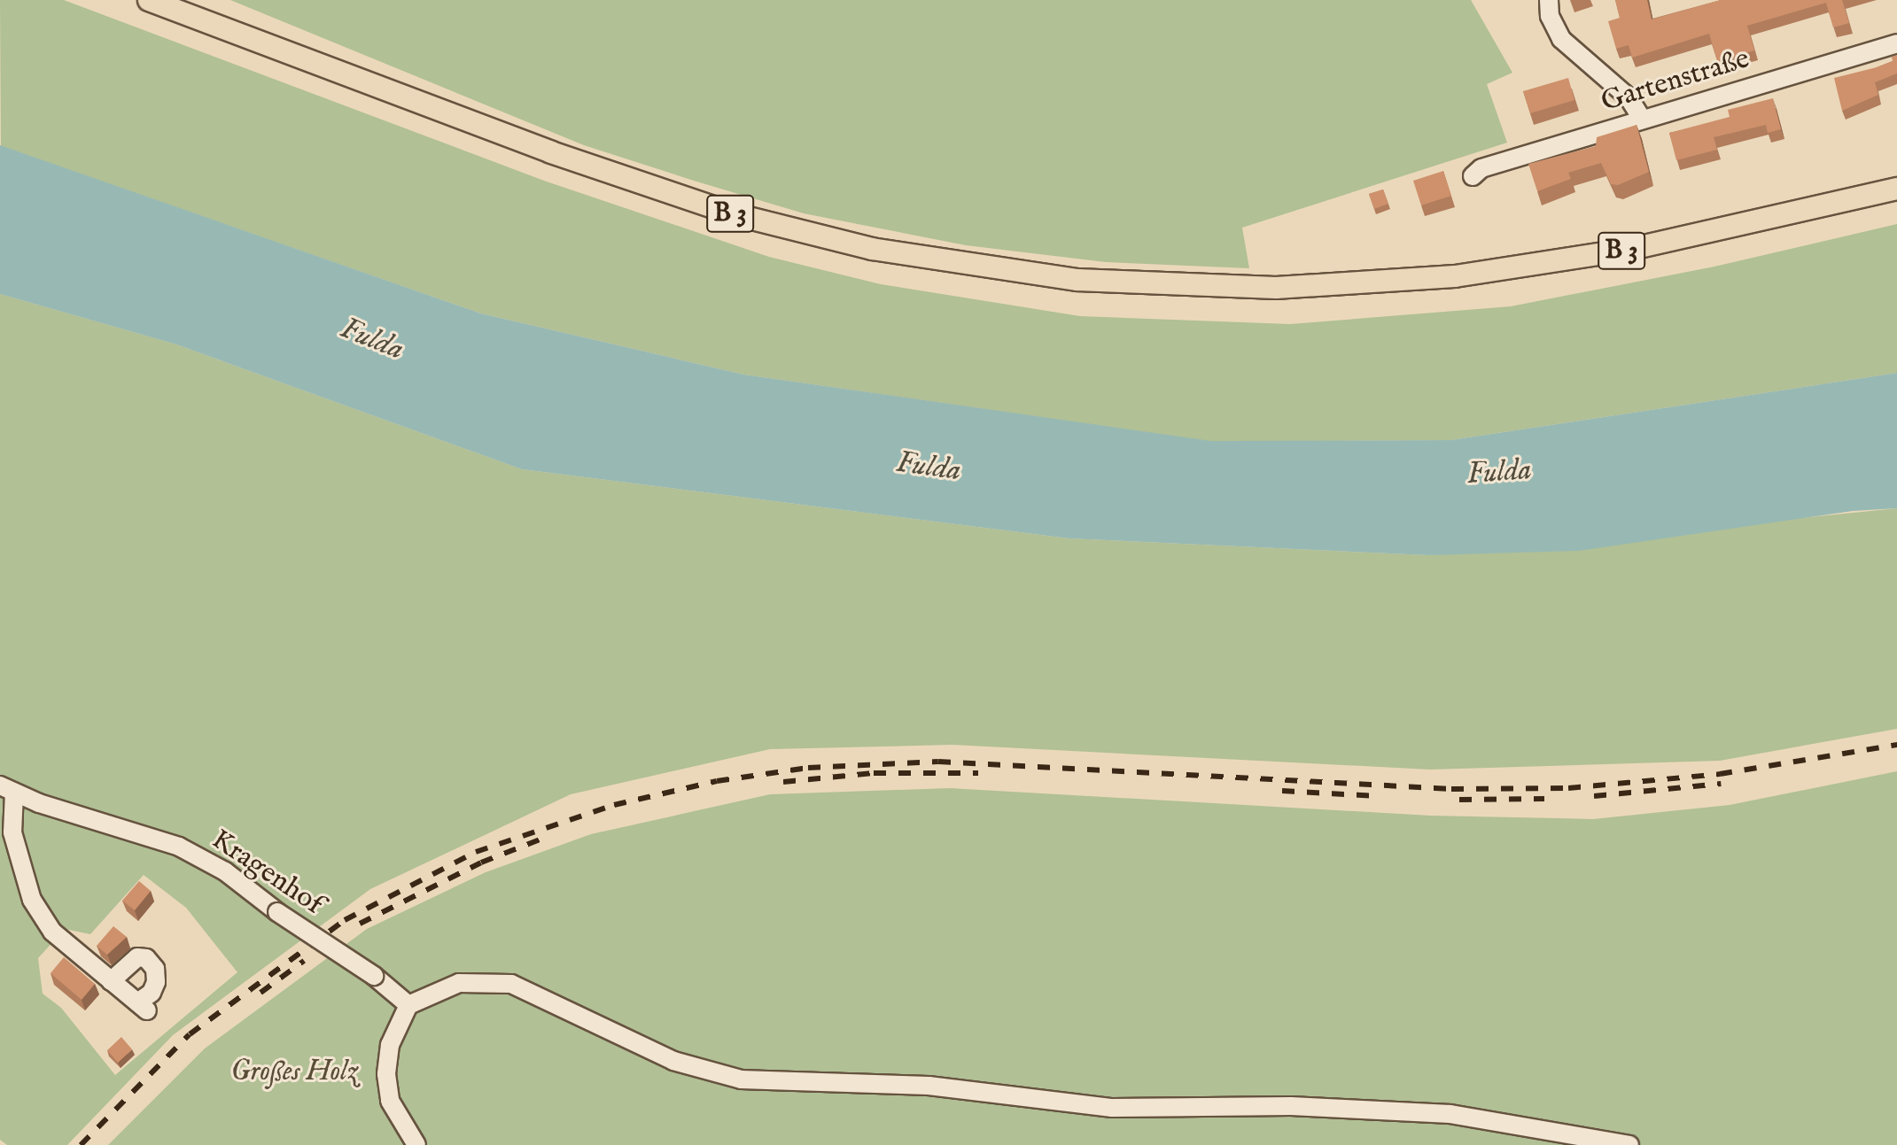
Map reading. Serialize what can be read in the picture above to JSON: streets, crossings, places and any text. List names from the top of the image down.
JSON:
{
  "streets": {
    "main road": ["B 3"],
    "street": ["Gartenstraße", "Kragenhof"]
  },
  "water": ["Fulda"],
  "parks": ["Großes Holz"]
}
